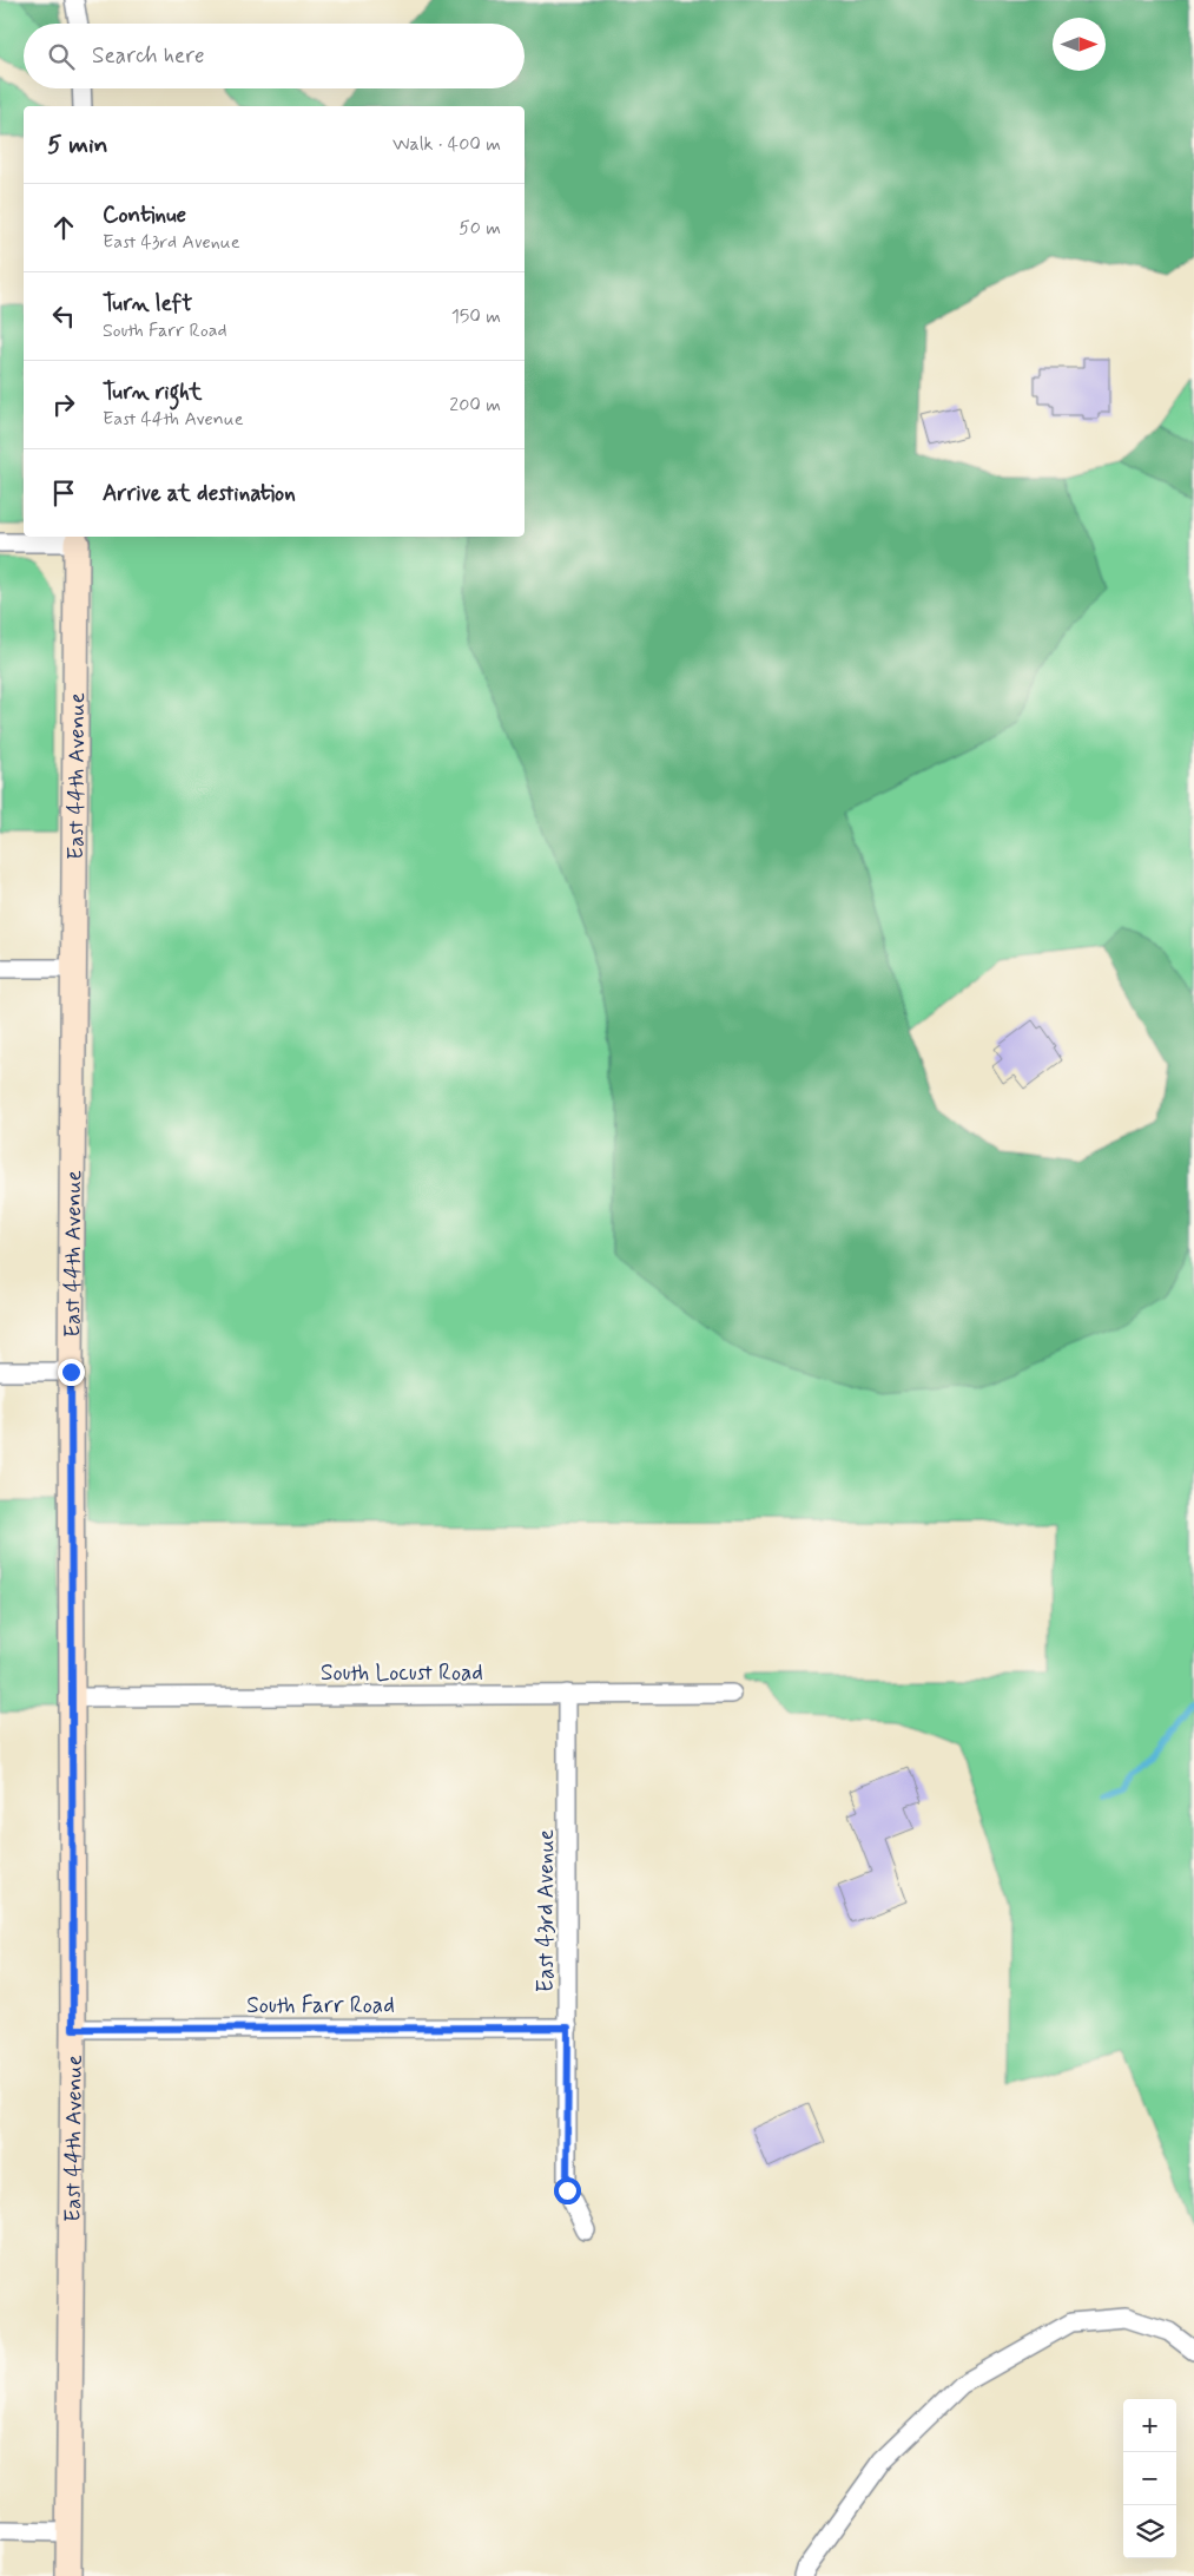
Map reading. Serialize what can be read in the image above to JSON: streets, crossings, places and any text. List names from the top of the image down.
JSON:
{
  "streets": {
    "street": [
      "East 44th Avenue",
      "South Locust Road",
      "East 43rd Avenue",
      "South Farr Road"
    ]
  },
  "crossings": [
    ["East 44th Avenue", "South Locust Road"],
    ["East 44th Avenue", "South Farr Road"],
    ["South Locust Road", "East 43rd Avenue"],
    ["East 43rd Avenue", "South Farr Road"]
  ],
  "north": "right",
  "page": {
    "search": "Search here",
    "heading": ["5 min", "Walk · 400 m"],
    "list": [
      ["Continue", "East 43rd Avenue", "50 m"],
      ["Turn left", "South Farr Road", "150 m"],
      ["Turn right", "East 44th Avenue", "200 m"],
      "Arrive at destination"
    ],
    "map_buttons": ["+", "−"]
  }
}
